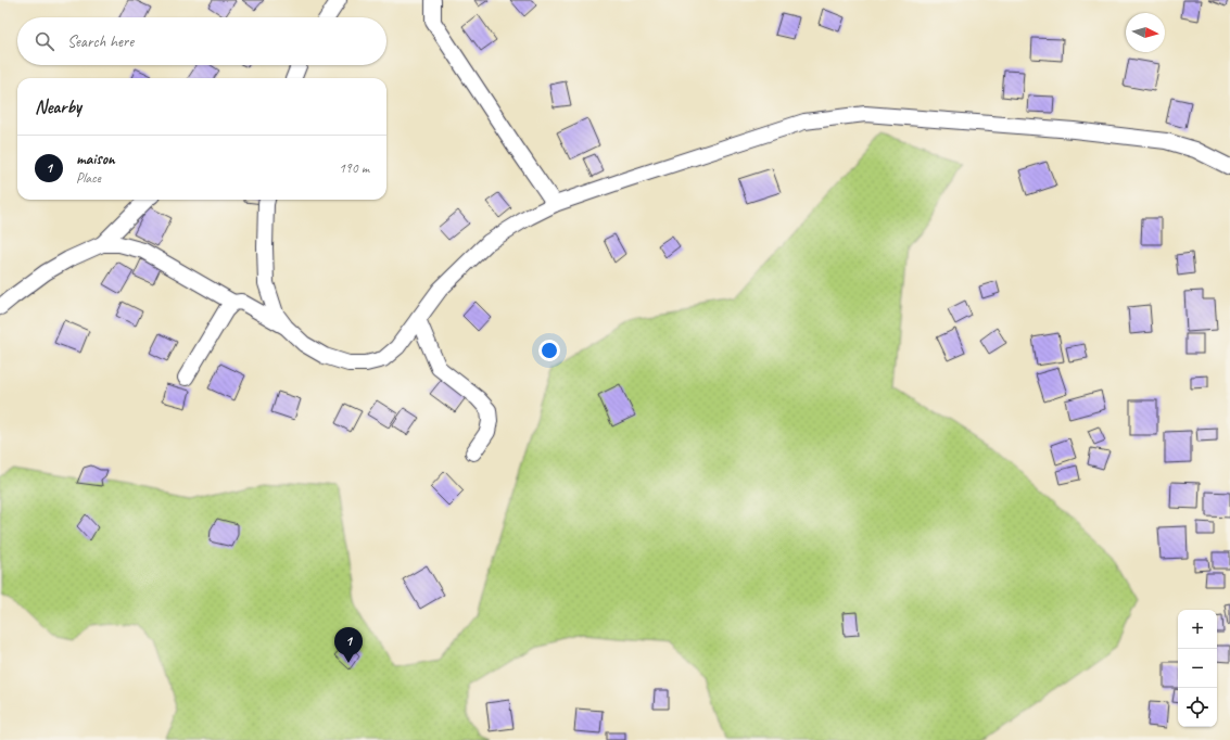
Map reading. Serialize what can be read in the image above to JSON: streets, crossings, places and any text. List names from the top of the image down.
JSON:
{
  "north": "right",
  "page": {
    "search": "Search here",
    "heading": "Nearby",
    "list": [
      {
        "mark": "1",
        "name": "maison",
        "note": "Place",
        "value": "190 m"
      }
    ],
    "map_buttons": ["+", "−"],
    "pins": "1"
  }
}
